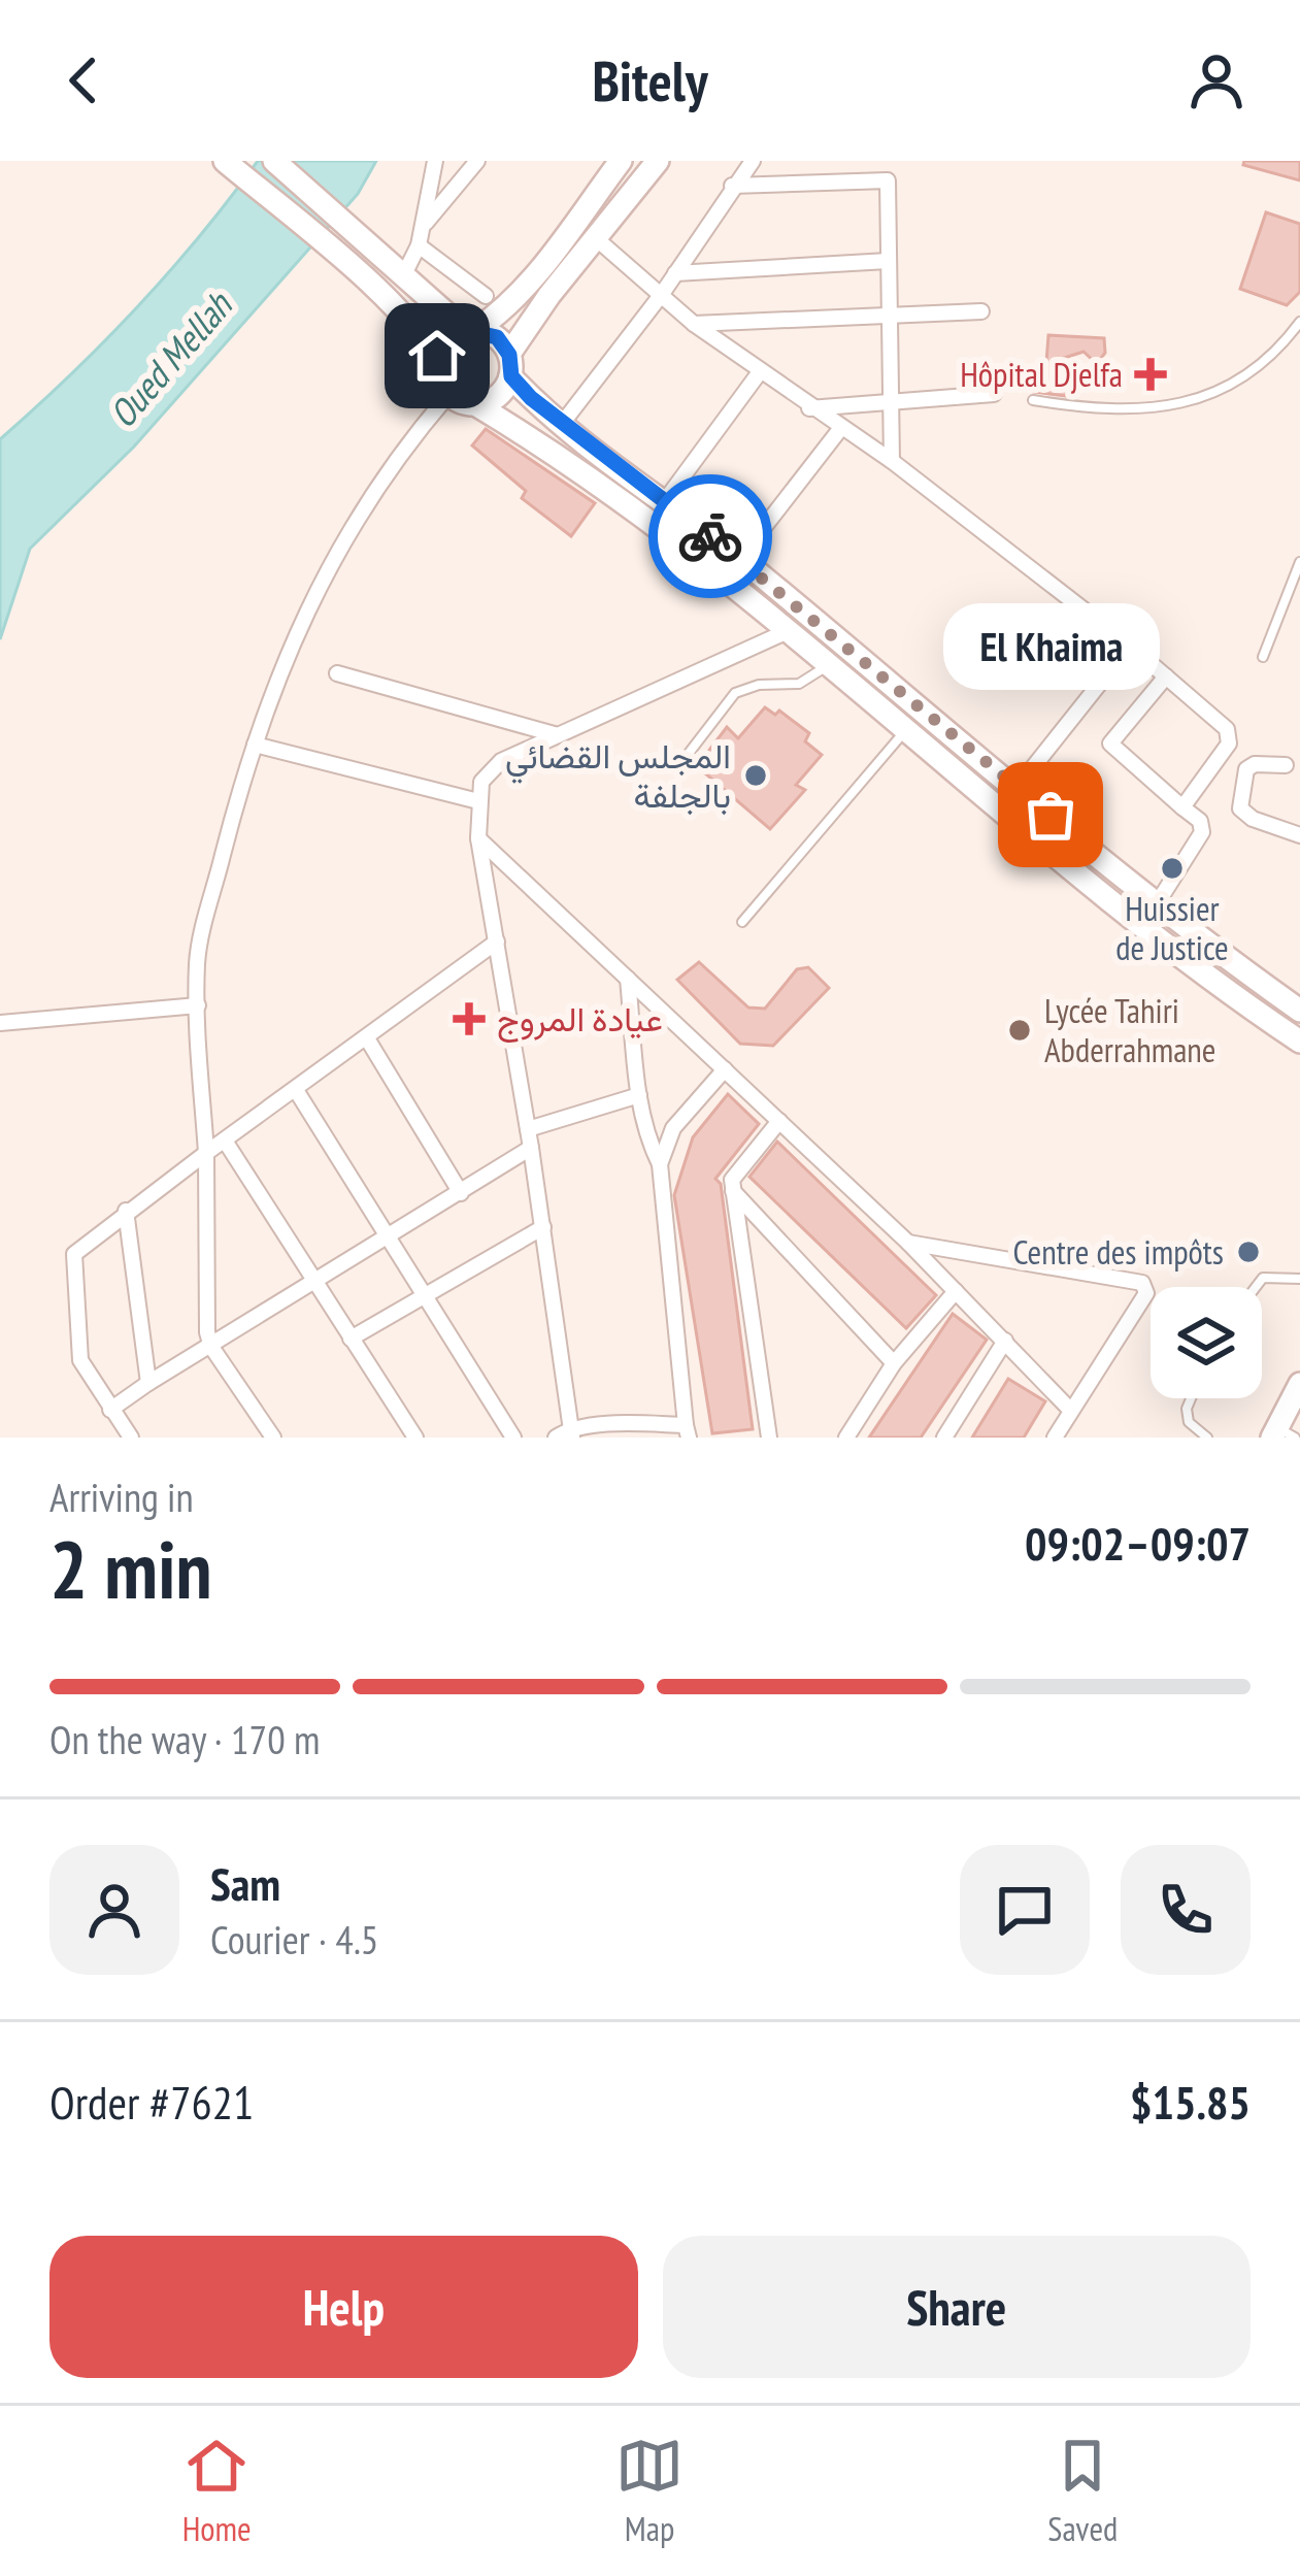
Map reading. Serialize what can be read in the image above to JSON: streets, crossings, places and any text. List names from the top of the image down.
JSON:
{
  "water": ["Oued Mellah"],
  "places": {
    "health": ["Hôpital Djelfa", "عيادة المروج"],
    "other": [
      "المجلس القضائي بالجلفة",
      "El Khaima",
      "Huissier de Justice",
      "Lycée Tahiri Abderrahmane",
      "Centre des impôts"
    ]
  },
  "page": {
    "header": "Bitely",
    "bubble": "El Khaima",
    "heading": ["2 min", "Arriving in", "09:02–09:07"],
    "panel": [
      "Sam",
      "Courier · 4.5",
      "Order #7621",
      "$15.85"
    ],
    "bar": "On the way · 170 m",
    "buttons": ["Help", "Share"],
    "tabs": ["Home", "Map", "Saved"]
  }
}
